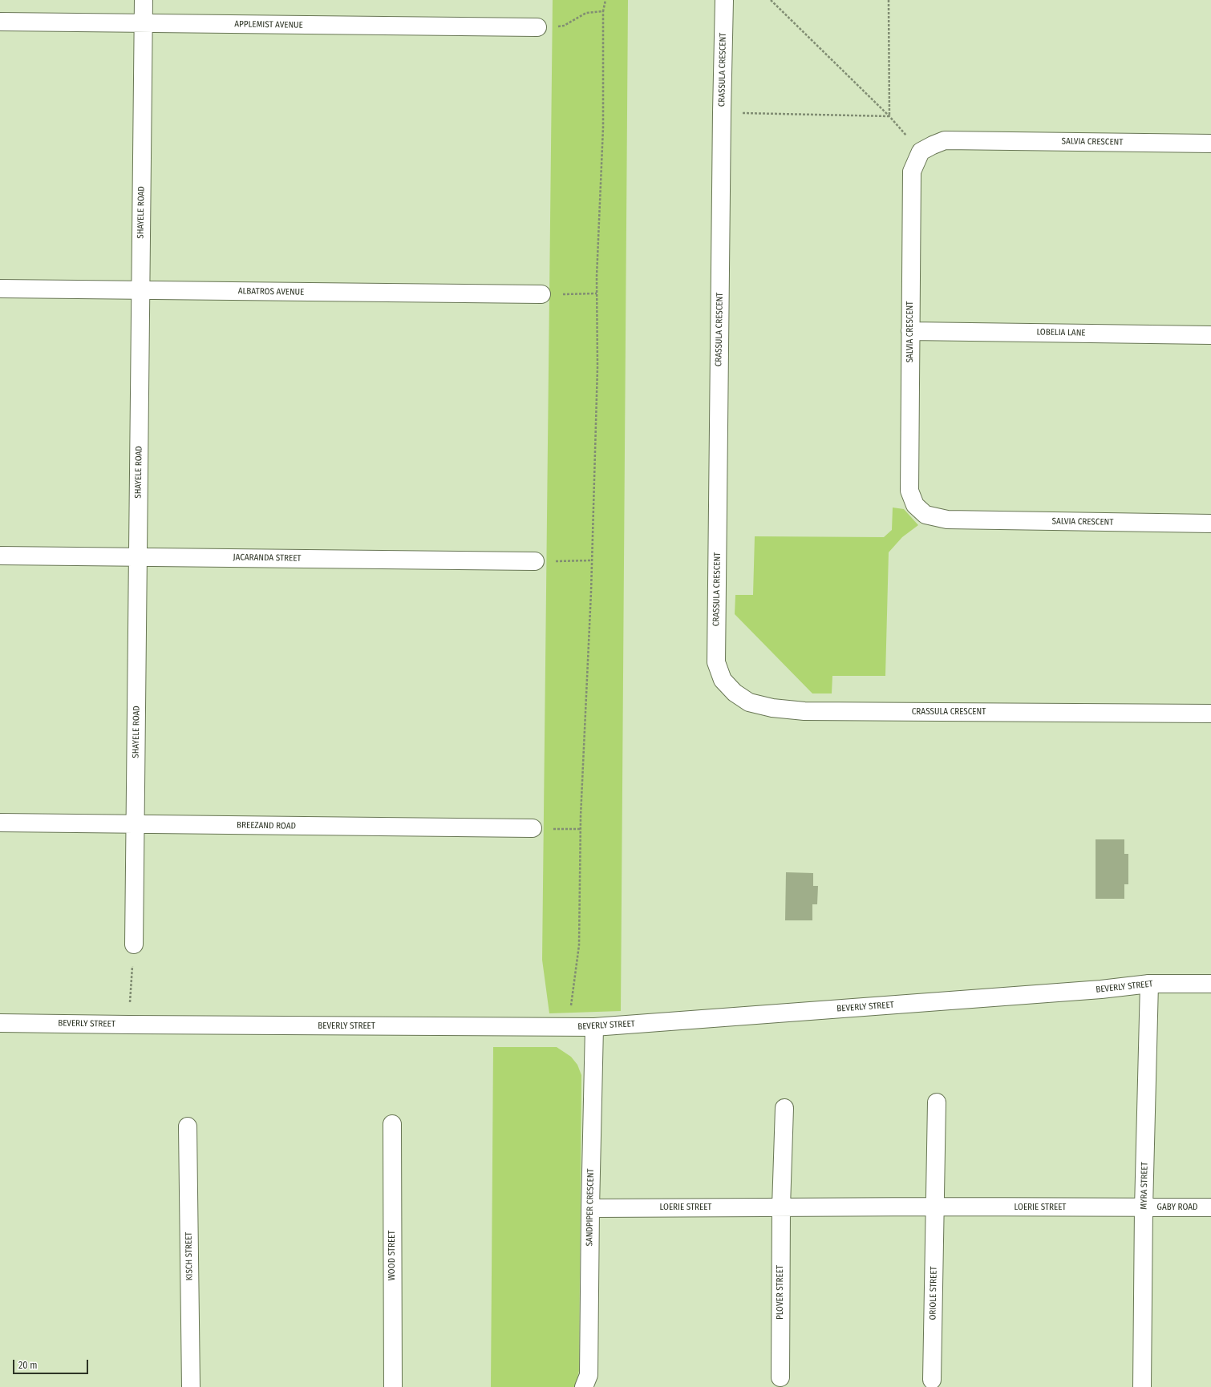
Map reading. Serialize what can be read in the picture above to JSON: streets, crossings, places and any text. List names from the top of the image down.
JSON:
{
  "streets": {
    "street": [
      "APPLEMIST AVENUE",
      "CRASSULA CRESCENT",
      "SALVIA CRESCENT",
      "SHAYELE ROAD",
      "ALBATROS AVENUE",
      "LOBELIA LANE",
      "JACARANDA STREET",
      "BREEZAND ROAD",
      "BEVERLY STREET",
      "MYRA STREET",
      "SANDPIPER CRESCENT",
      "LOERIE STREET",
      "GABY ROAD",
      "WOOD STREET",
      "KISCH STREET",
      "PLOVER STREET",
      "ORIOLE STREET"
    ]
  },
  "crossings": [
    ["APPLEMIST AVENUE", "SHAYELE ROAD"],
    ["SALVIA CRESCENT", "LOBELIA LANE"],
    ["SHAYELE ROAD", "ALBATROS AVENUE"],
    ["SHAYELE ROAD", "JACARANDA STREET"],
    ["SHAYELE ROAD", "BREEZAND ROAD"],
    ["BEVERLY STREET", "MYRA STREET"],
    ["BEVERLY STREET", "SANDPIPER CRESCENT"],
    ["MYRA STREET", "LOERIE STREET"],
    ["MYRA STREET", "GABY ROAD"],
    ["SANDPIPER CRESCENT", "LOERIE STREET"],
    ["LOERIE STREET", "GABY ROAD"],
    ["LOERIE STREET", "PLOVER STREET"],
    ["LOERIE STREET", "ORIOLE STREET"]
  ],
  "scale_bar": "20 m"
}
